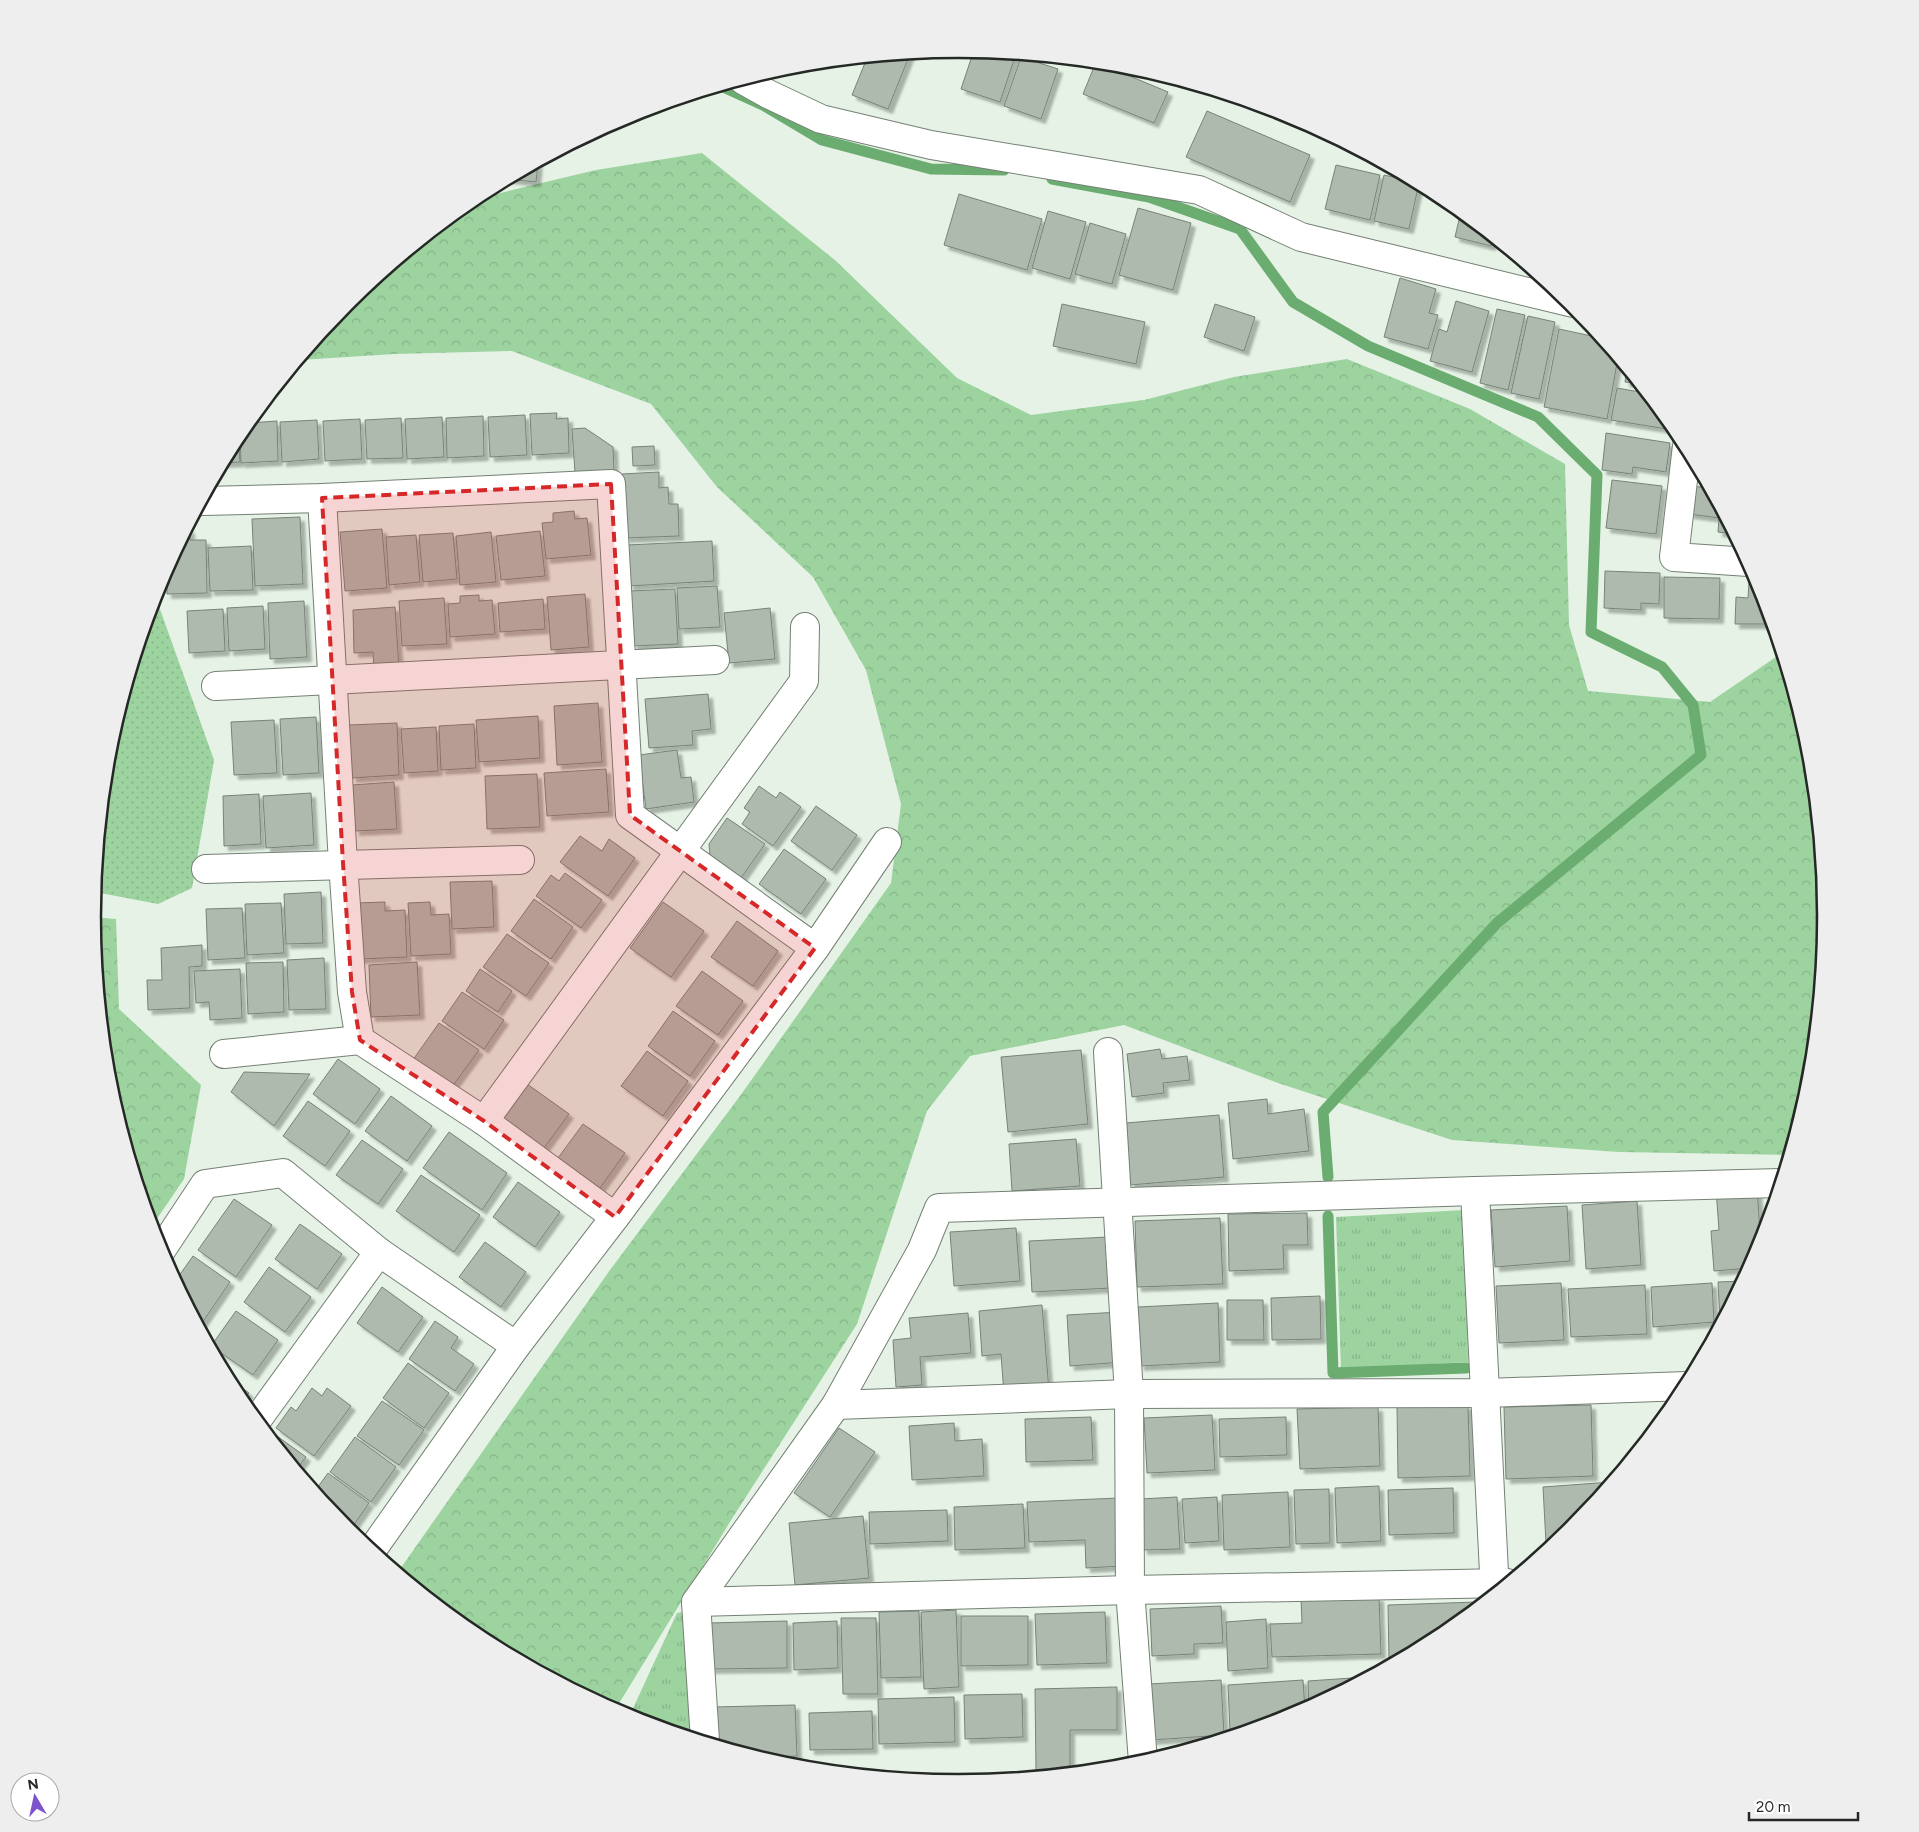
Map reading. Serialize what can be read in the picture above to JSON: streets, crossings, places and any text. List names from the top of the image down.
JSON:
{
  "scale_bar": "20 m",
  "north": "top"
}
